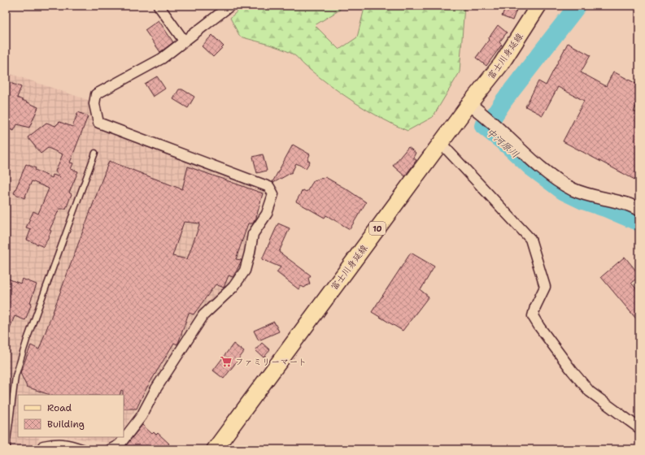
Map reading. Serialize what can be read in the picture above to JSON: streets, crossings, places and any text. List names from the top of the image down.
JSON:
{
  "streets": {
    "main road": ["富士川身延線", "10"]
  },
  "water": ["中河原川"],
  "places": {
    "supermarket": ["ファミリーマート"]
  },
  "legend": ["Road", "Building"]
}
